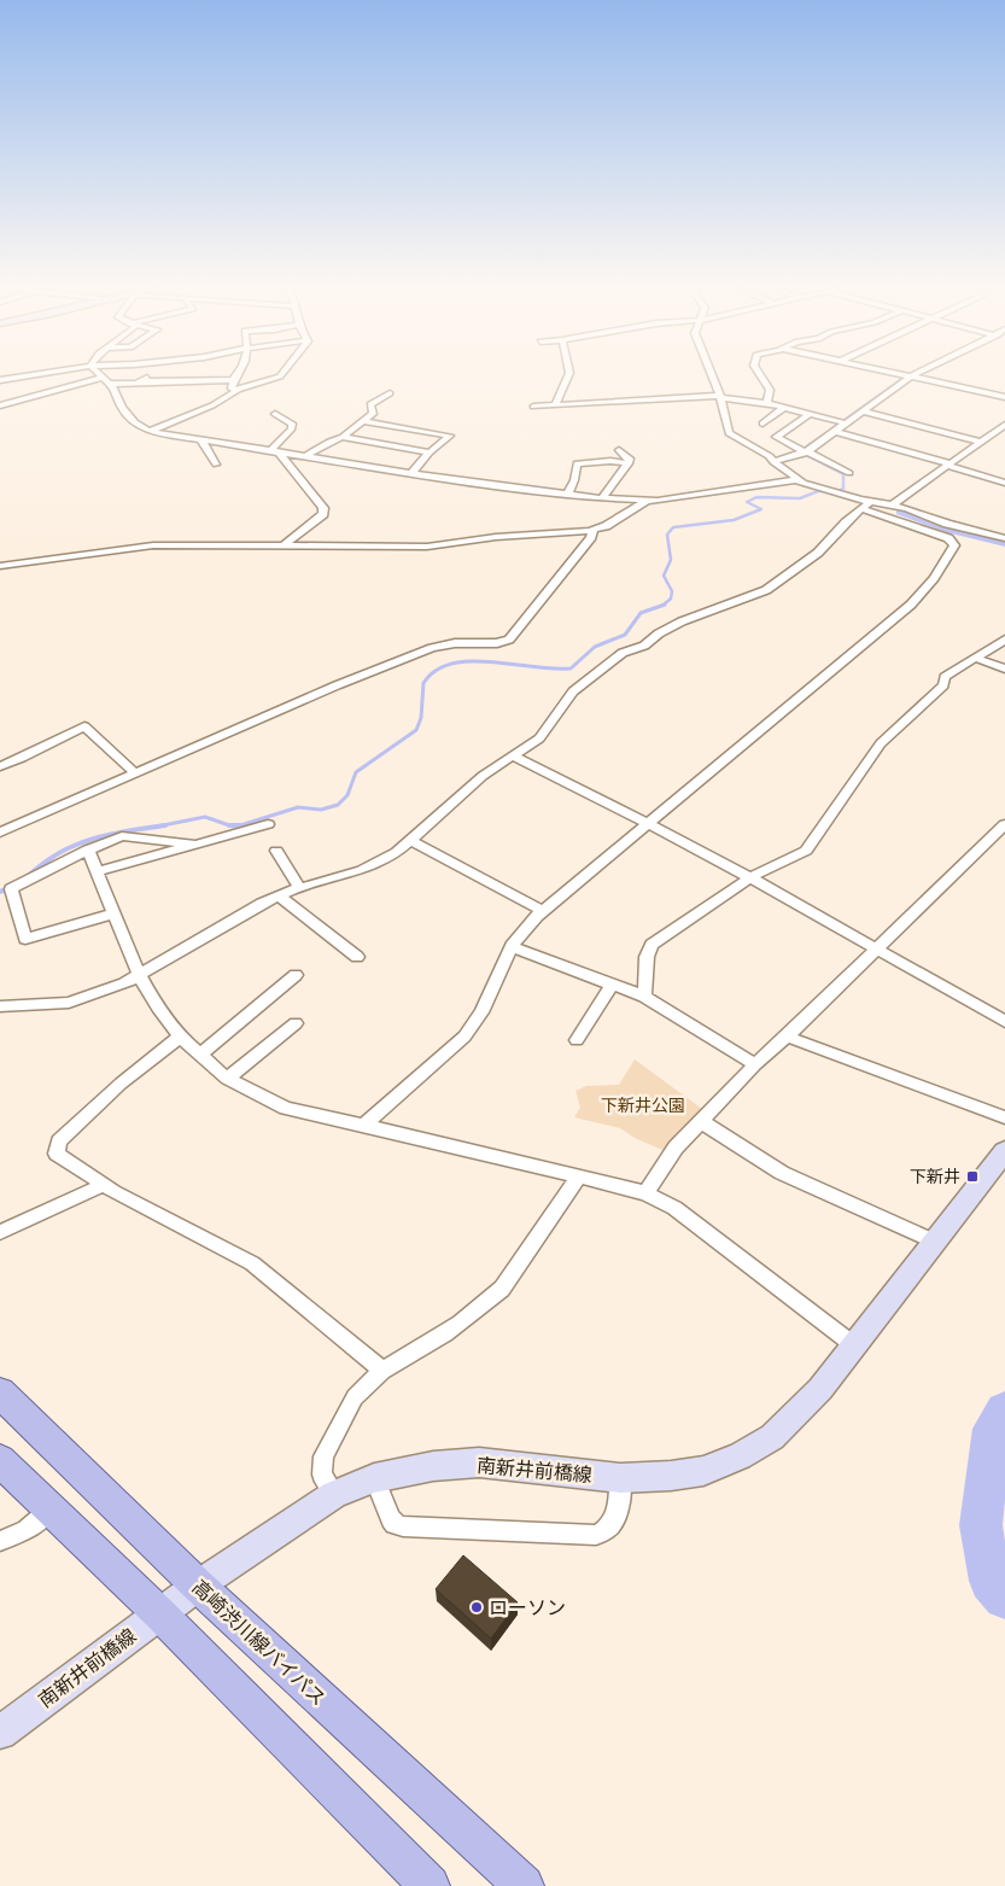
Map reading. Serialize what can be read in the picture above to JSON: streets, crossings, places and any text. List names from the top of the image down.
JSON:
{
  "streets": {
    "main road": ["南新井前橋線", "高崎渋川線バイパス"]
  },
  "crossings": [
    ["南新井前橋線", "高崎渋川線バイパス"]
  ],
  "parks": ["下新井公園"],
  "places": {
    "transit": ["下新井"],
    "other": ["ローソン"]
  }
}
